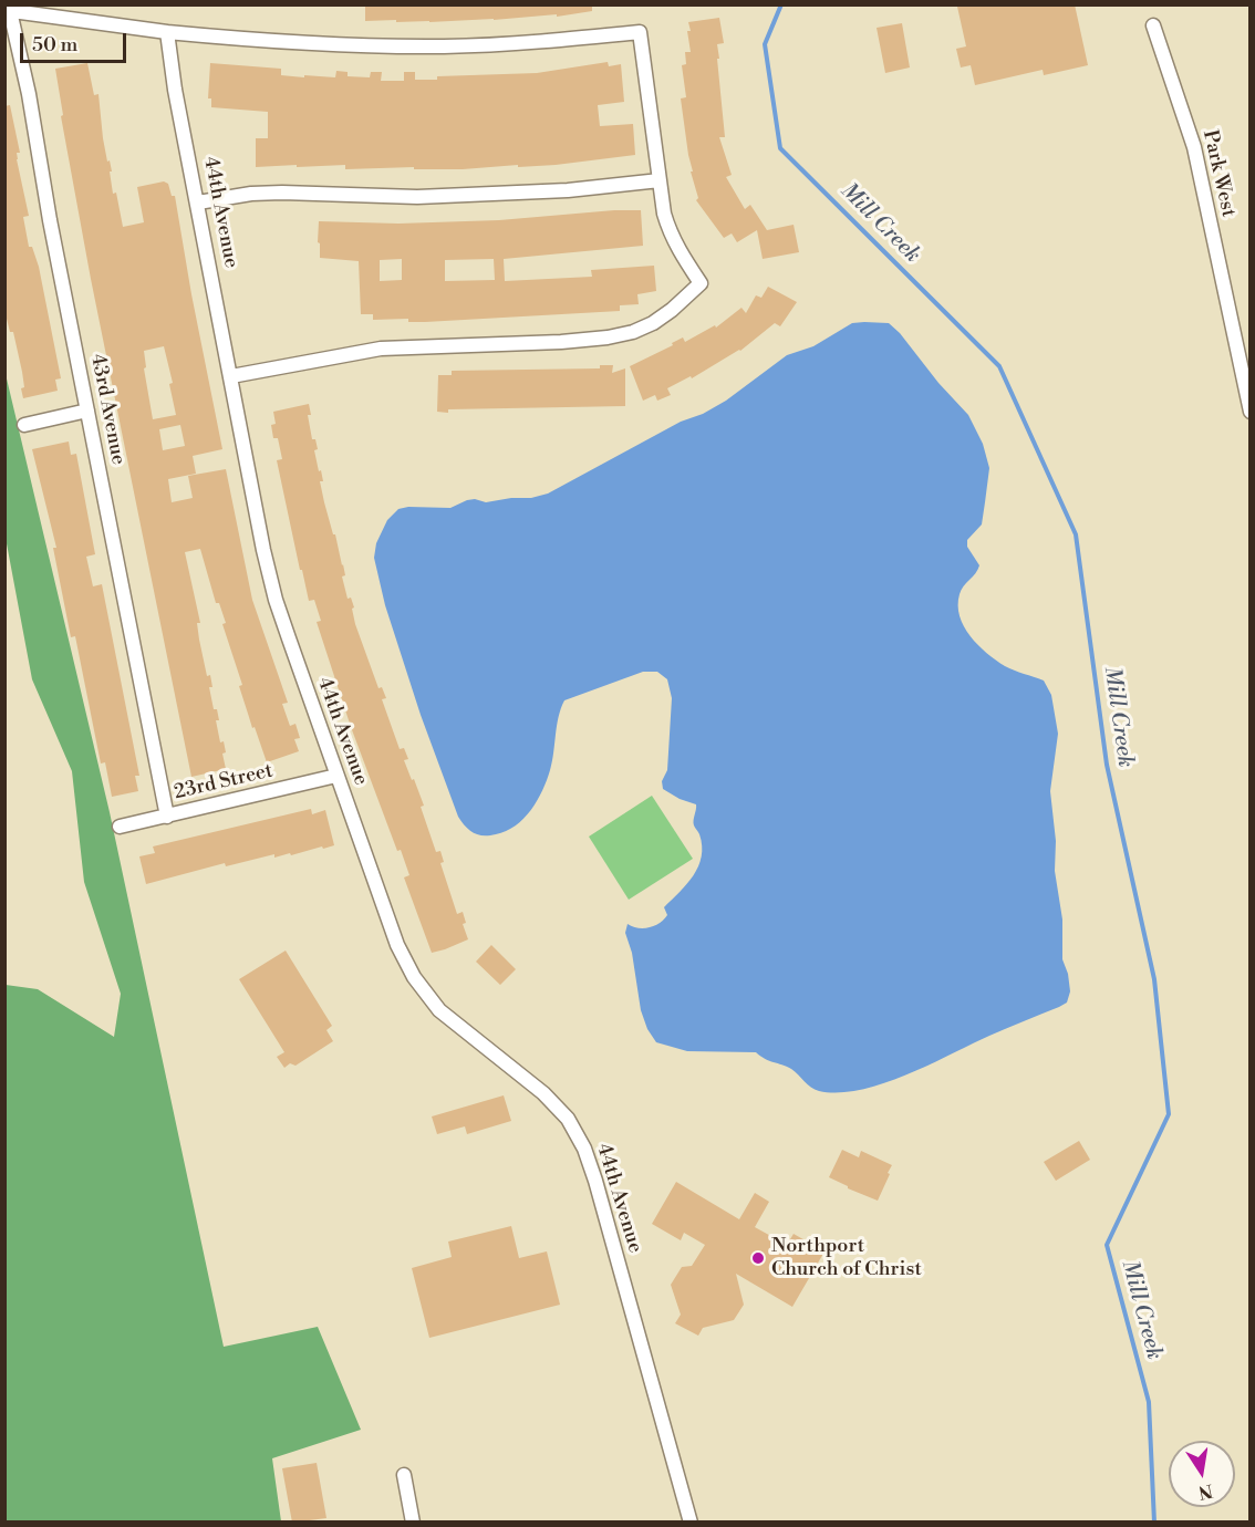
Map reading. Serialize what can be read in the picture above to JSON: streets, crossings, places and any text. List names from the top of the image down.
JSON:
{
  "streets": {
    "street": [
      "Park West",
      "44th Avenue",
      "43rd Avenue",
      "23rd Street"
    ]
  },
  "crossings": [
    ["44th Avenue", "23rd Street"],
    ["43rd Avenue", "23rd Street"]
  ],
  "water": ["Mill Creek"],
  "places": ["Northport Church of Christ"],
  "scale_bar": "50 m",
  "north": "bottom"
}
